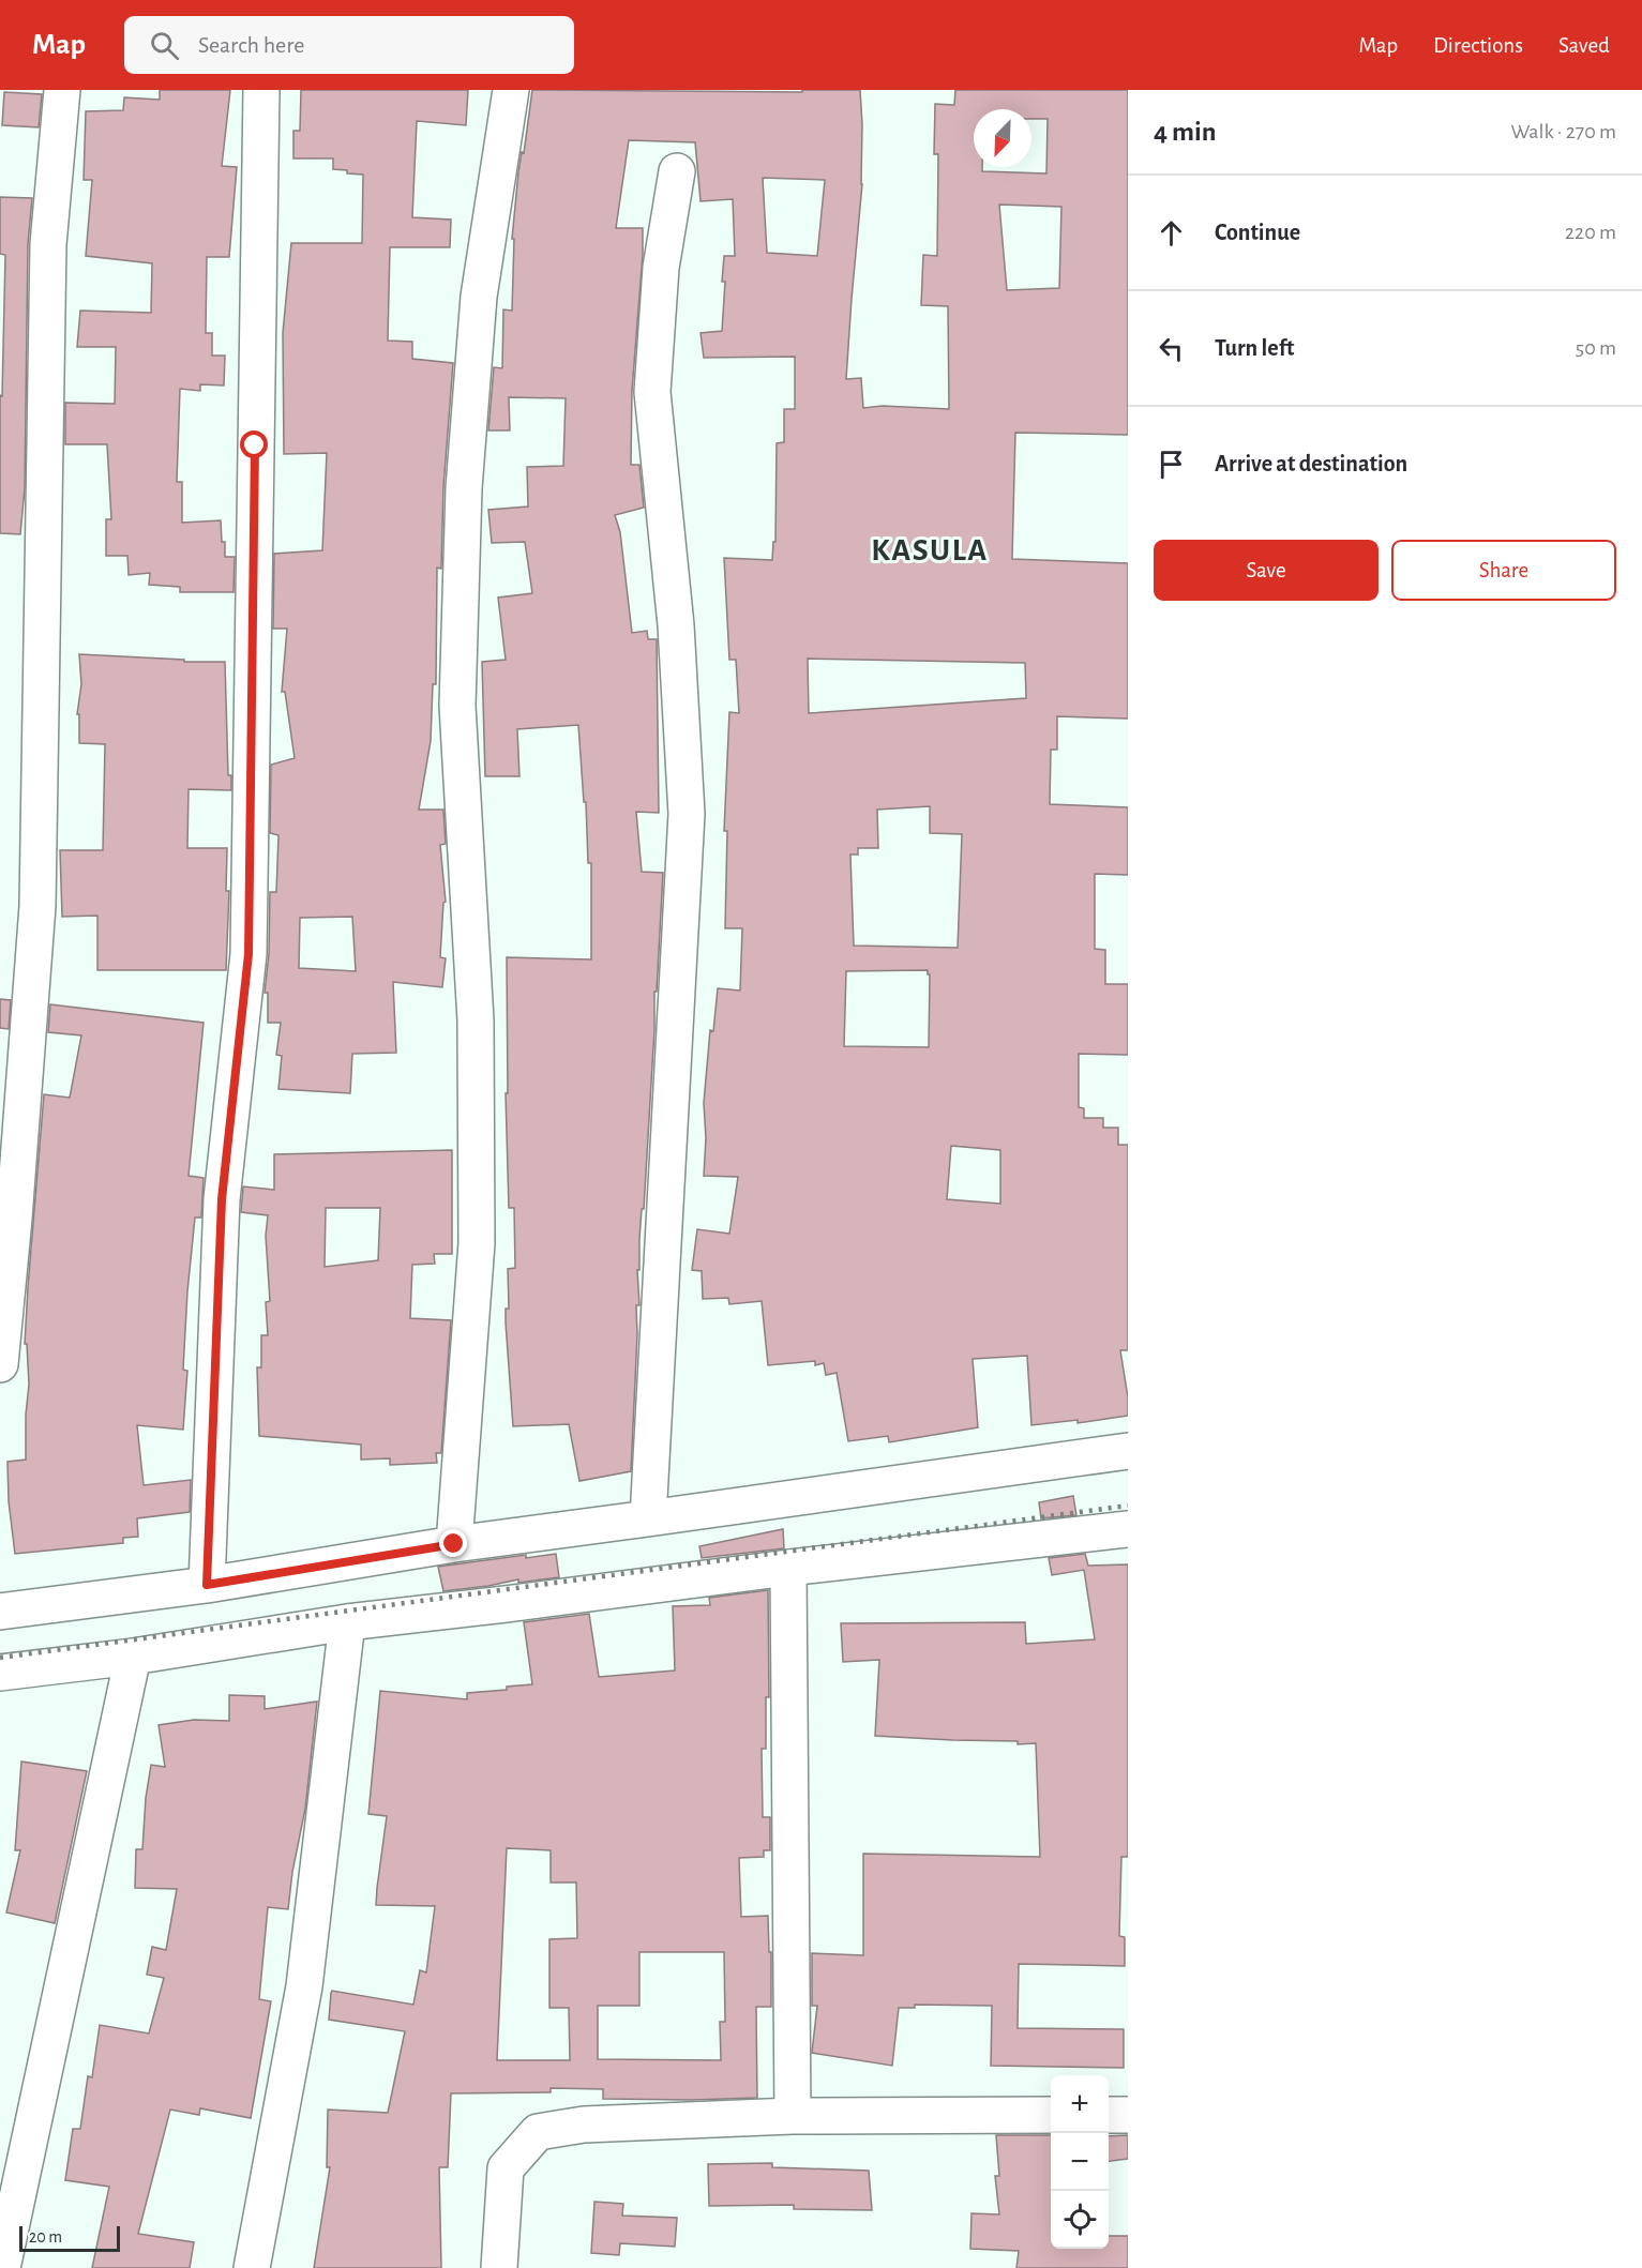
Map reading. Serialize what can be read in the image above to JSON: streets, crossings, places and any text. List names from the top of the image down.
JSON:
{
  "districts": ["KASULA"],
  "scale_bar": "20 m",
  "north": "bottom left",
  "page": {
    "header": "Map",
    "search": "Search here",
    "nav": ["Map", "Directions", "Saved"],
    "heading": ["4 min", "Walk · 270 m"],
    "list": [
      ["Continue", "220 m"],
      ["Turn left", "50 m"],
      "Arrive at destination"
    ],
    "buttons": ["Save", "Share"],
    "map_buttons": ["+", "−"],
    "scale": "20 m"
  }
}
